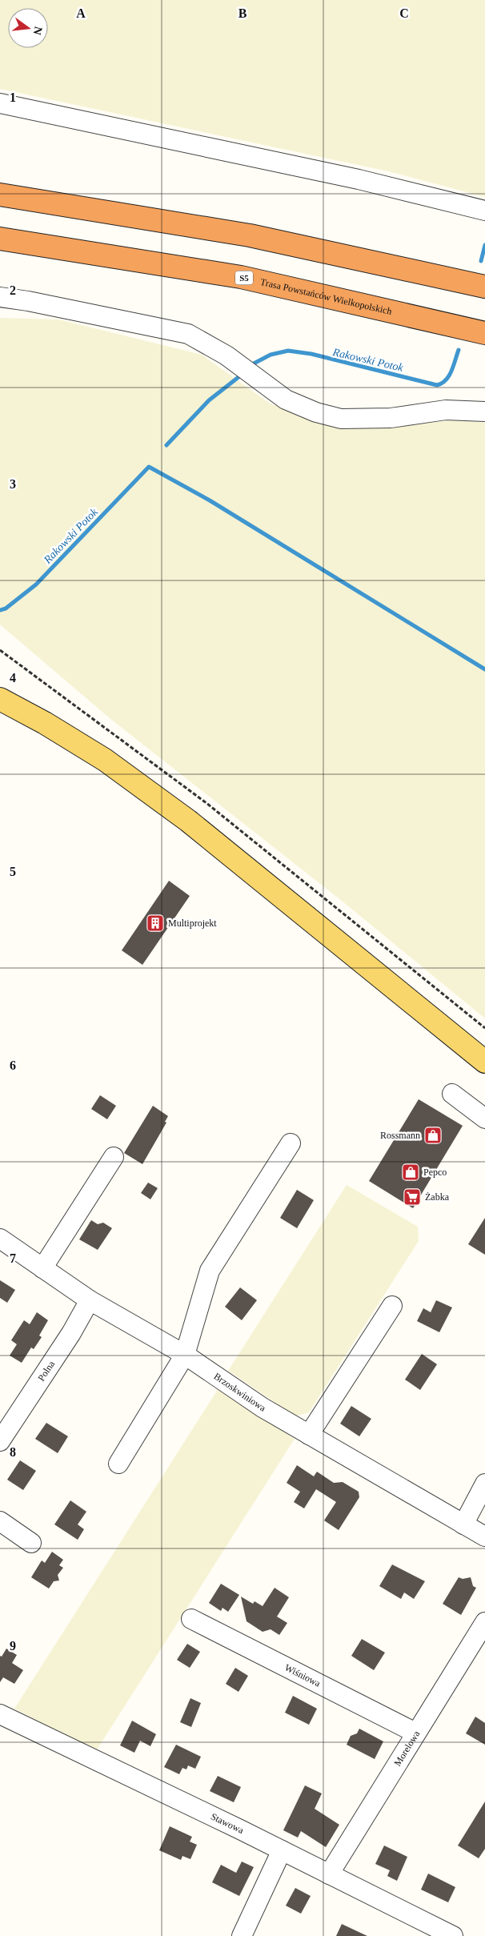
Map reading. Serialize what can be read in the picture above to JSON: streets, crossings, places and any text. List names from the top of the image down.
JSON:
{
  "streets": {
    "highway": ["S5", "Trasa Powstańców Wielkopolskich"],
    "street": [
      "Polna",
      "Brzoskwiniowa",
      "Wiśniowa",
      "Morelowa",
      "Stawowa"
    ]
  },
  "crossings": [
    ["Polna", "Brzoskwiniowa"],
    ["Wiśniowa", "Morelowa"],
    ["Morelowa", "Stawowa"]
  ],
  "water": ["Rakowski Potok"],
  "places": {
    "building": ["Multiprojekt"],
    "shop": ["Rossmann", "Pepco"],
    "supermarket": ["Żabka"]
  },
  "north": "right",
  "grid": {
    "columns": ["A", "B", "C"],
    "rows": [
      "1",
      "2",
      "3",
      "4",
      "5",
      "6",
      "7",
      "8",
      "9"
    ]
  }
}
